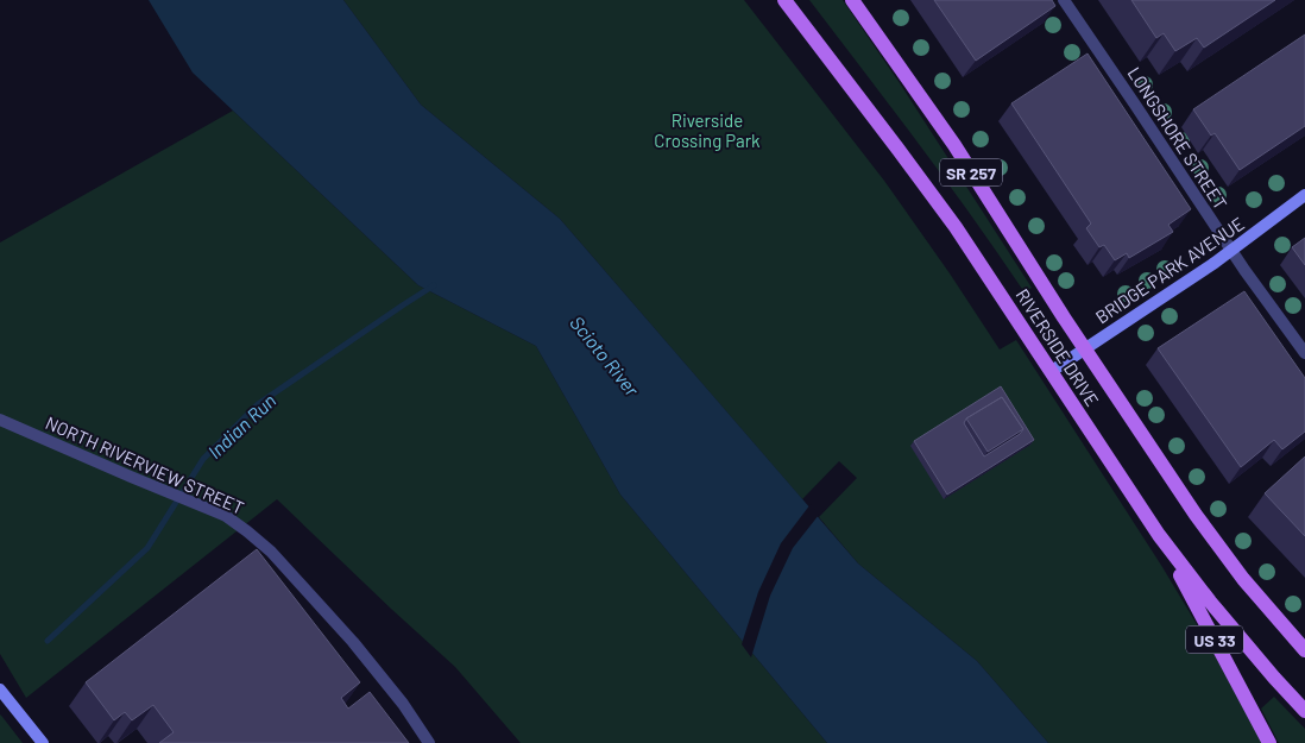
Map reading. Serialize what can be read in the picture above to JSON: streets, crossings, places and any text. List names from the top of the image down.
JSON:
{
  "streets": {
    "main road": ["SR 257", "RIVERSIDE DRIVE", "US 33"],
    "street": ["LONGSHORE STREET", "BRIDGE PARK AVENUE", "NORTH RIVERVIEW STREET"]
  },
  "crossings": [
    ["LONGSHORE STREET", "BRIDGE PARK AVENUE"],
    ["BRIDGE PARK AVENUE", "RIVERSIDE DRIVE"],
    ["RIVERSIDE DRIVE", "US 33"]
  ],
  "water": ["Scioto River", "Indian Run"],
  "parks": ["Riverside Crossing Park"]
}
